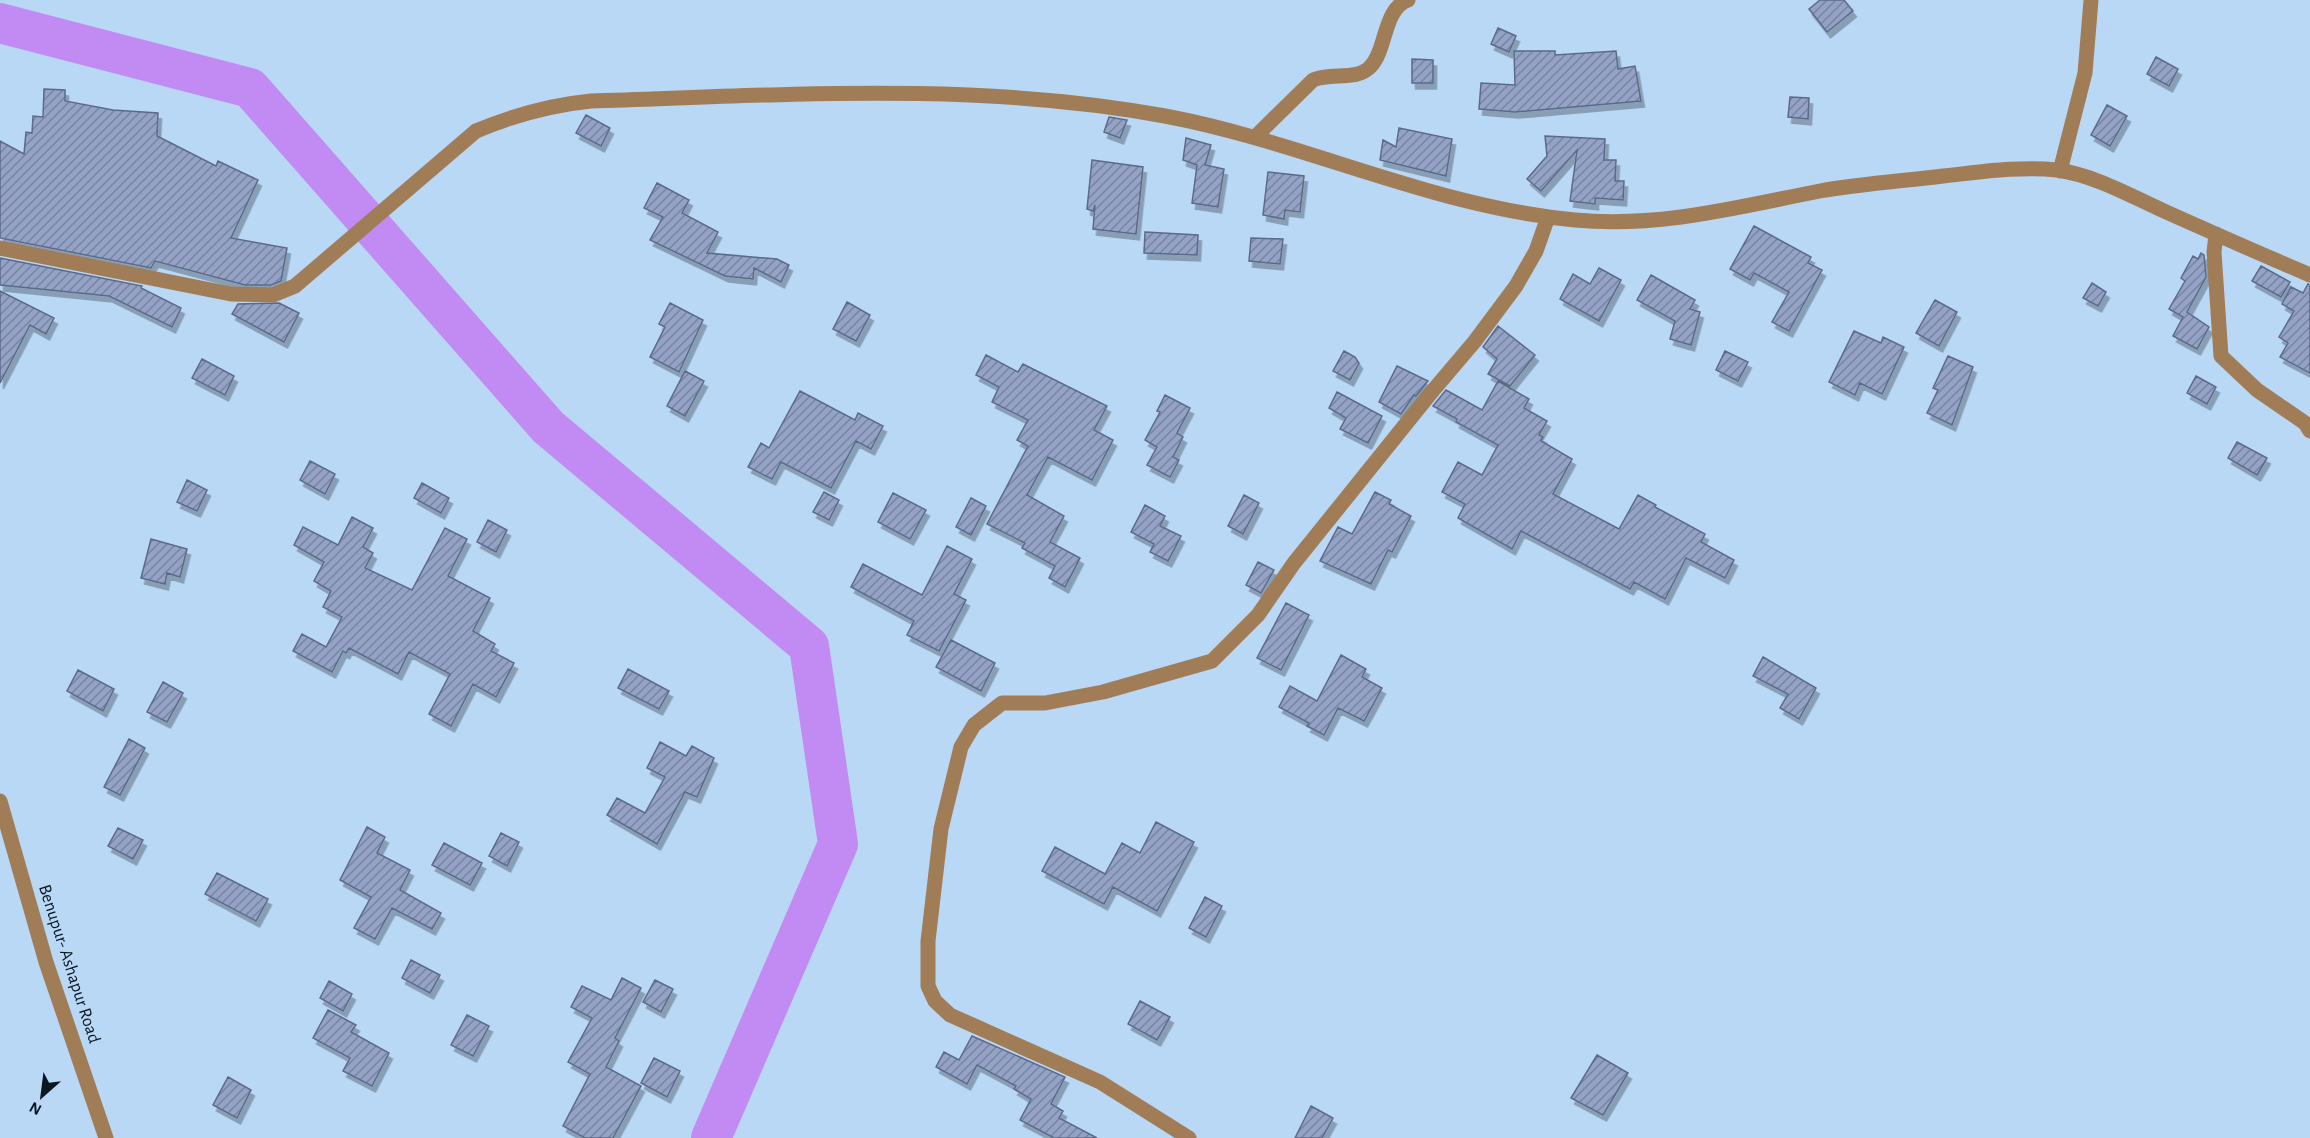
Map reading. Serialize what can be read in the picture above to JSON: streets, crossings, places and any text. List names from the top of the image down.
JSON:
{
  "streets": {
    "street": ["Benupur- Ashapur Road"]
  },
  "north": "bottom left"
}
